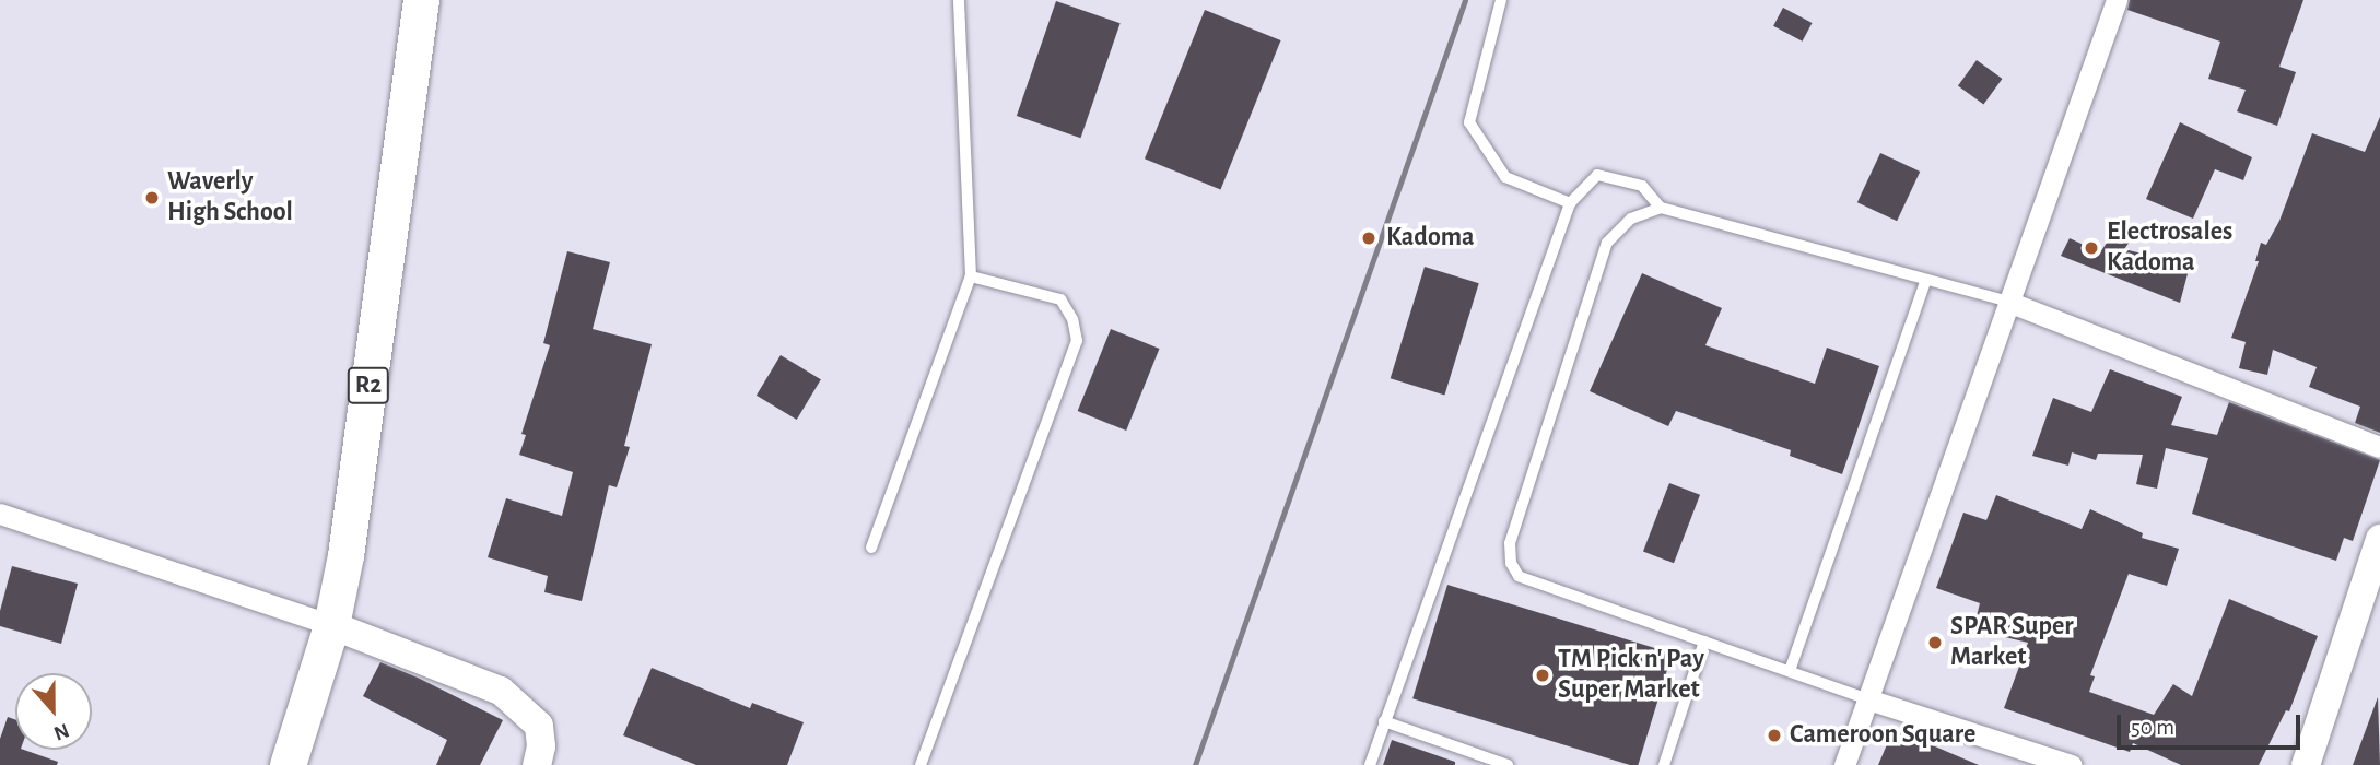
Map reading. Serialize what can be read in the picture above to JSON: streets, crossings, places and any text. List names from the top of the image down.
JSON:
{
  "streets": {
    "highway": ["R2"]
  },
  "places": [
    "Waverly High School",
    "Kadoma",
    "Electrosales Kadoma",
    "SPAR Super Market",
    "TM Pick n' Pay Super Market",
    "Cameroon Square"
  ],
  "scale_bar": "50 m",
  "north": "bottom"
}
